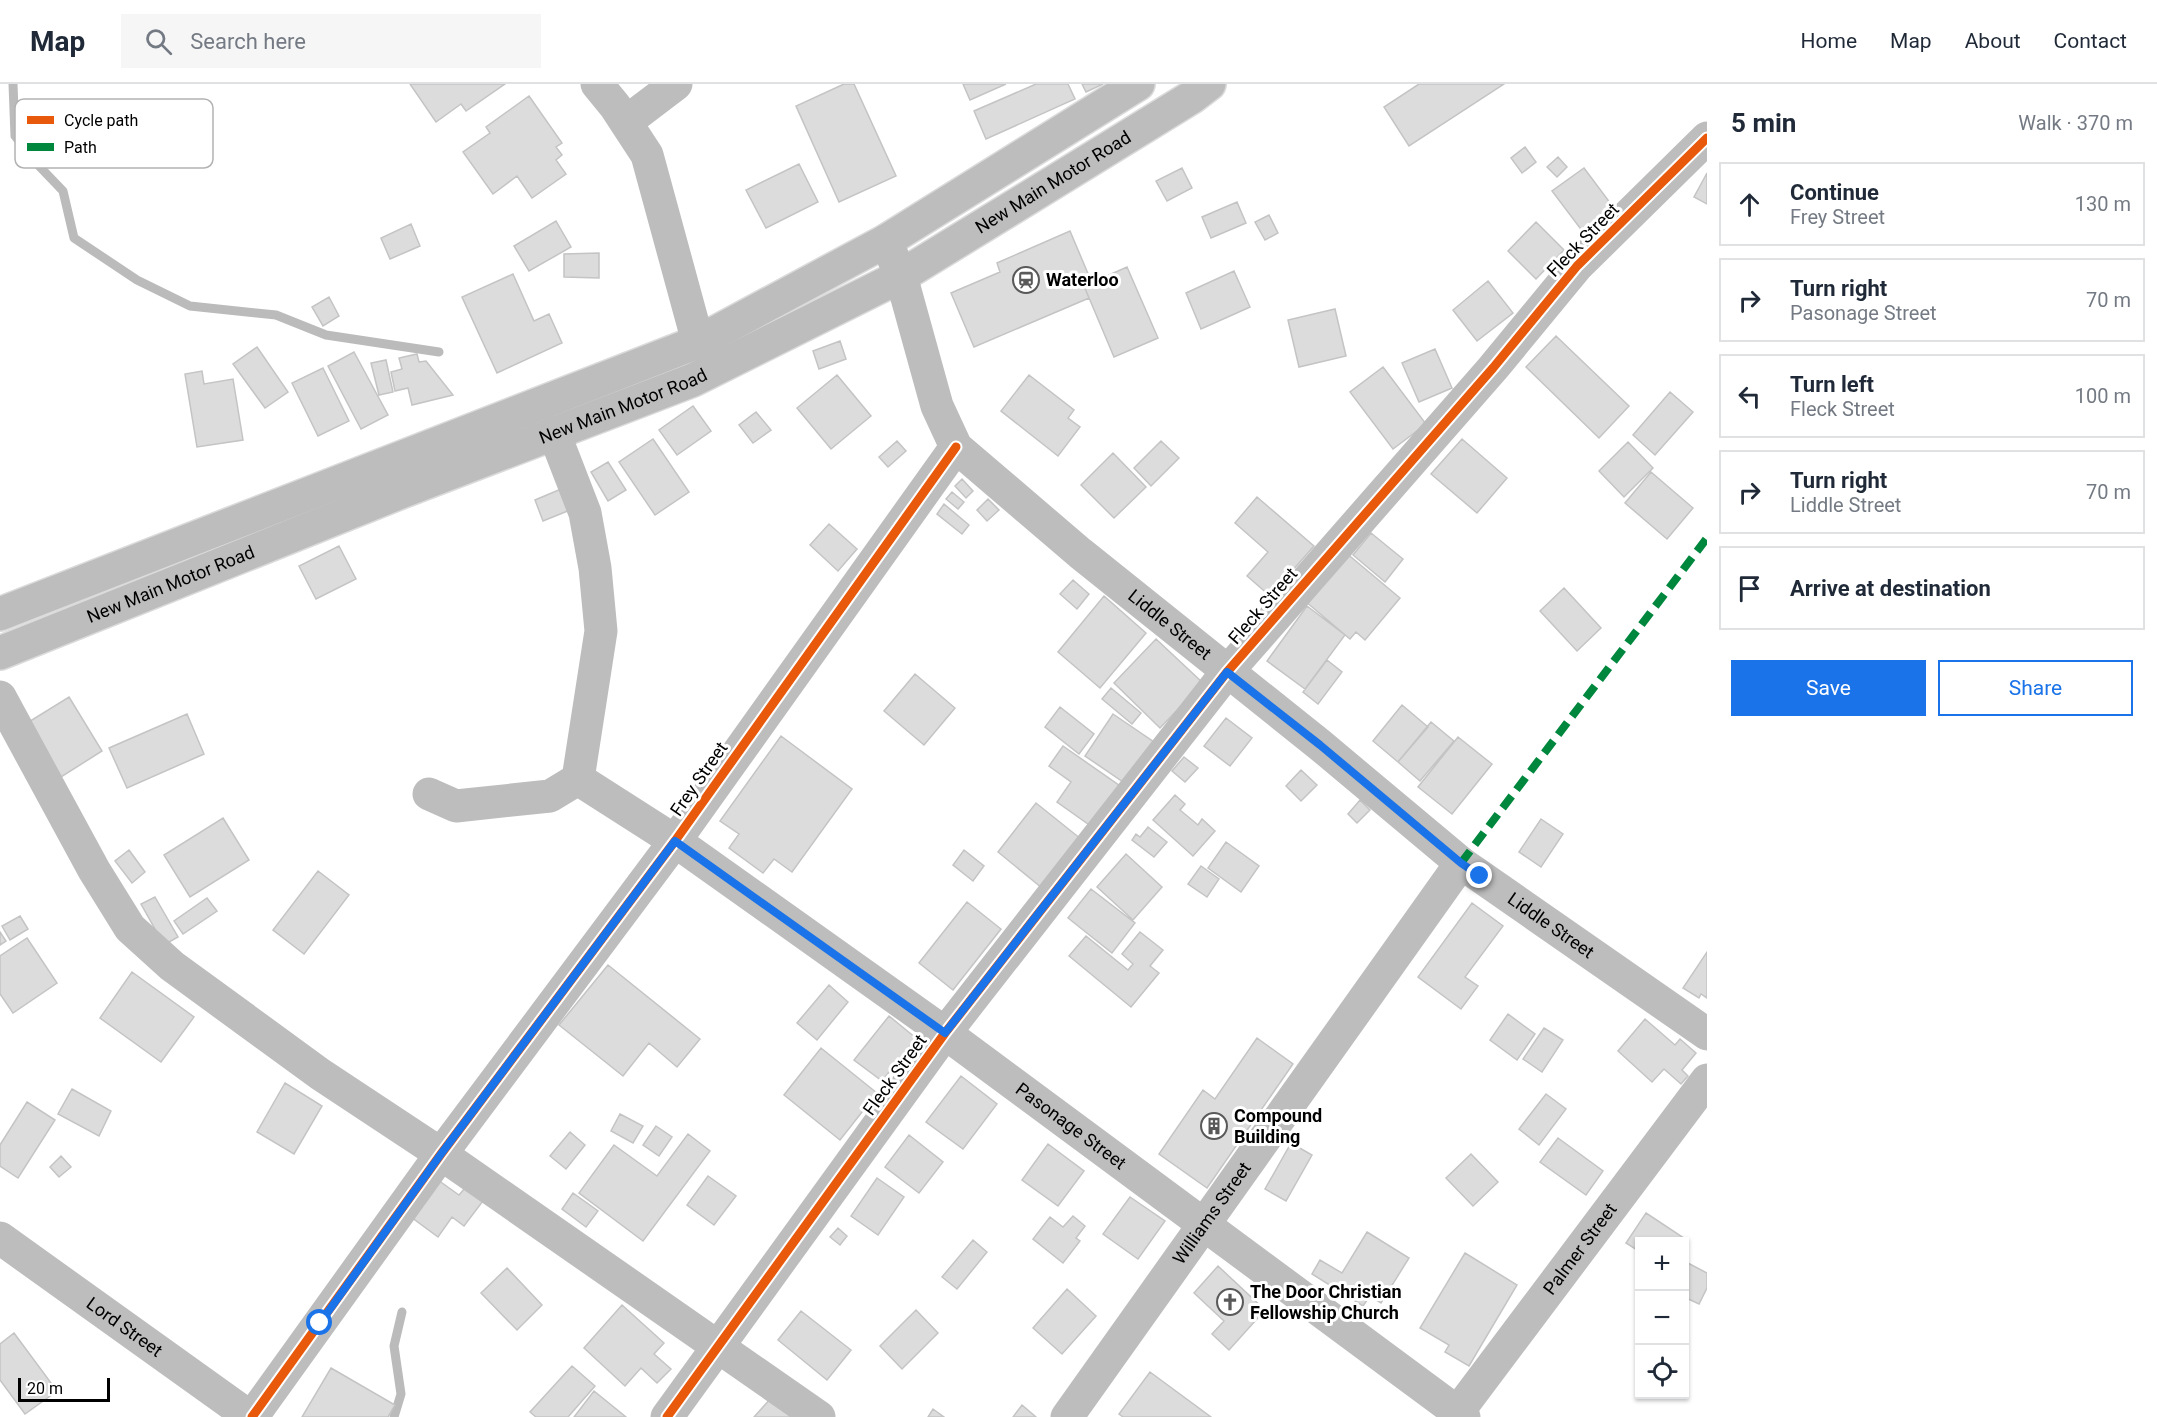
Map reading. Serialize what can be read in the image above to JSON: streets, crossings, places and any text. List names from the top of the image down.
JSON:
{
  "streets": {
    "main road": [
      "New Main Motor Road",
      "Fleck Street",
      "Liddle Street",
      "Frey Street",
      "Pasonage Street",
      "Williams Street",
      "Palmer Street",
      "Lord Street"
    ]
  },
  "crossings": [
    ["New Main Motor Road", "Liddle Street"],
    ["Fleck Street", "Liddle Street"],
    ["Fleck Street", "Pasonage Street"],
    ["Liddle Street", "Frey Street"],
    ["Liddle Street", "Williams Street"],
    ["Frey Street", "Pasonage Street"],
    ["Frey Street", "Lord Street"],
    ["Pasonage Street", "Williams Street"],
    ["Pasonage Street", "Palmer Street"]
  ],
  "places": {
    "station": ["Waterloo"],
    "building": ["Compound Building"],
    "church": ["The Door Christian Fellowship Church"]
  },
  "legend": ["Cycle path", "Path"],
  "scale_bar": "20 m",
  "page": {
    "header": "Map",
    "search": "Search here",
    "nav": [
      "Home",
      "Map",
      "About",
      "Contact"
    ],
    "heading": ["5 min", "Walk · 370 m"],
    "list": [
      ["Continue", "Frey Street", "130 m"],
      ["Turn right", "Pasonage Street", "70 m"],
      ["Turn left", "Fleck Street", "100 m"],
      ["Turn right", "Liddle Street", "70 m"],
      "Arrive at destination"
    ],
    "buttons": ["Save", "Share"],
    "map_buttons": ["+", "−"],
    "scale": "20 m"
  }
}
